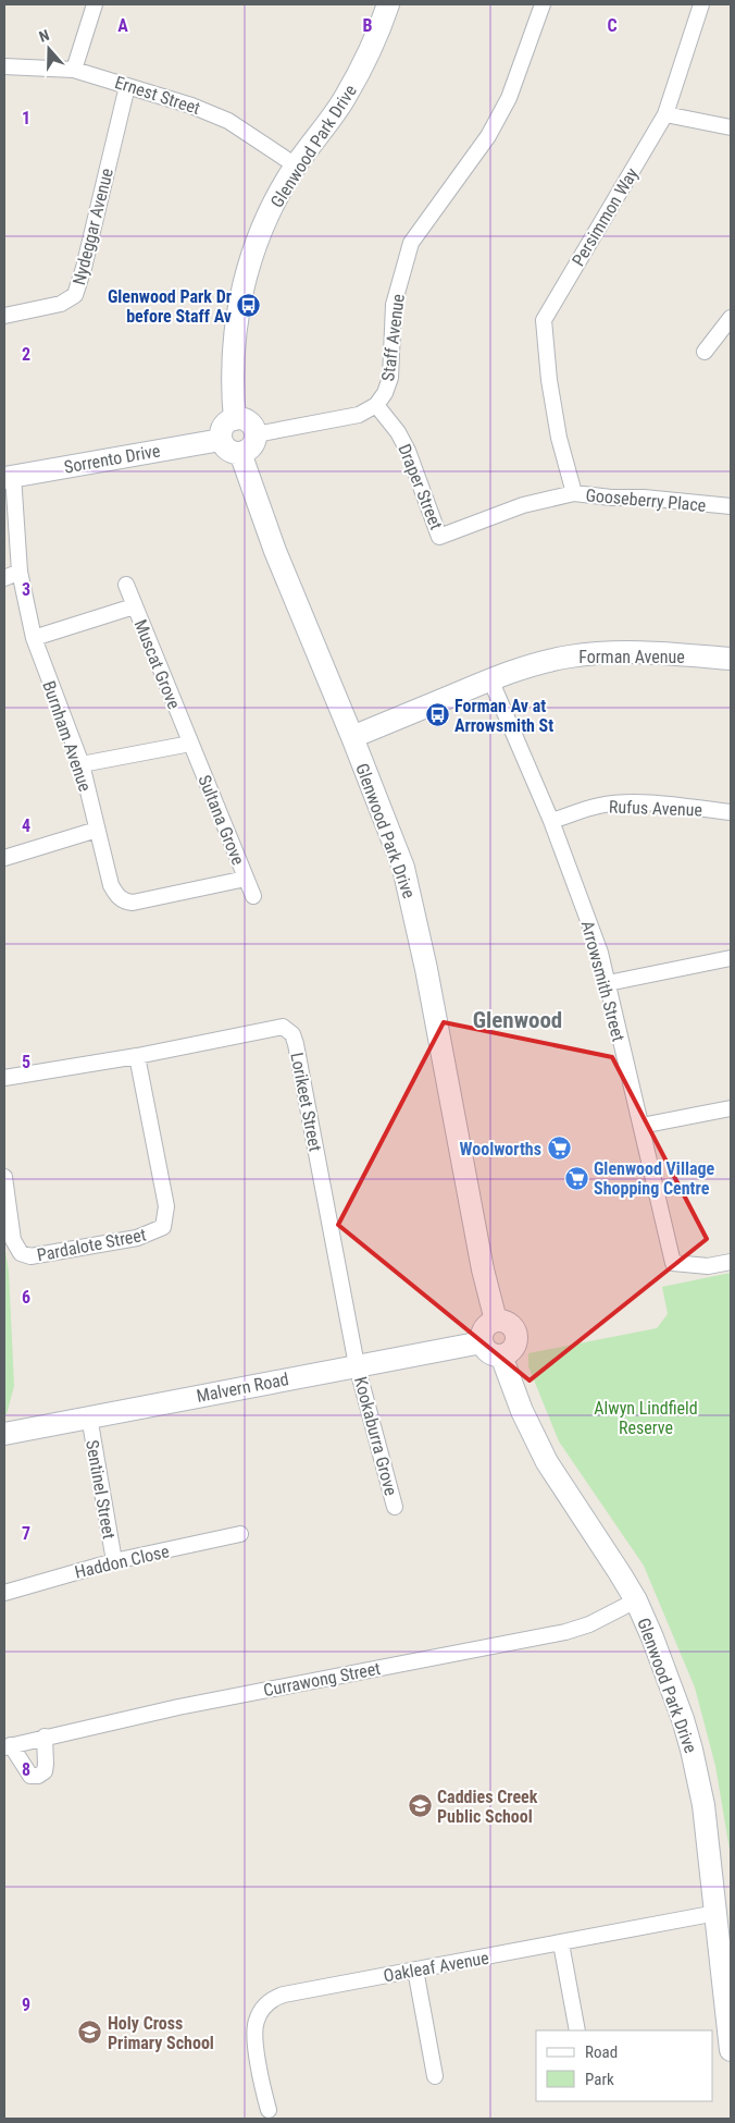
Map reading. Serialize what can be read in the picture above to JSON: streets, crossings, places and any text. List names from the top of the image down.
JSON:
{
  "streets": {
    "street": [
      "Ernest Street",
      "Glenwood Park Drive",
      "Persimmon Way",
      "Nydeggar Avenue",
      "Staff Avenue",
      "Sorrento Drive",
      "Draper Street",
      "Gooseberry Place",
      "Forman Avenue",
      "Muscat Grove",
      "Burnham Avenue",
      "Rufus Avenue",
      "Sultana Grove",
      "Arrowsmith Street",
      "Lorikeet Street",
      "Pardalote Street",
      "Malvern Road",
      "Kookaburra Grove",
      "Sentinel Street",
      "Haddon Close",
      "Currawong Street",
      "Oakleaf Avenue"
    ]
  },
  "crossings": [
    ["Ernest Street", "Glenwood Park Drive"],
    ["Ernest Street", "Nydeggar Avenue"],
    ["Glenwood Park Drive", "Staff Avenue"],
    ["Glenwood Park Drive", "Sorrento Drive"],
    ["Glenwood Park Drive", "Forman Avenue"],
    ["Glenwood Park Drive", "Malvern Road"],
    ["Glenwood Park Drive", "Currawong Street"],
    ["Glenwood Park Drive", "Oakleaf Avenue"],
    ["Persimmon Way", "Gooseberry Place"],
    ["Staff Avenue", "Sorrento Drive"],
    ["Staff Avenue", "Draper Street"],
    ["Sorrento Drive", "Burnham Avenue"],
    ["Draper Street", "Gooseberry Place"],
    ["Forman Avenue", "Arrowsmith Street"],
    ["Muscat Grove", "Sultana Grove"],
    ["Burnham Avenue", "Sultana Grove"],
    ["Rufus Avenue", "Arrowsmith Street"],
    ["Lorikeet Street", "Pardalote Street"],
    ["Lorikeet Street", "Malvern Road"],
    ["Lorikeet Street", "Kookaburra Grove"],
    ["Malvern Road", "Kookaburra Grove"],
    ["Malvern Road", "Sentinel Street"],
    ["Sentinel Street", "Haddon Close"]
  ],
  "districts": ["Glenwood"],
  "parks": ["Alwyn Lindfield Reserve"],
  "places": {
    "bus stop": ["Glenwood Park Dr before Staff Av", "Forman Av at Arrowsmith St"],
    "supermarket": ["Woolworths", "Glenwood Village Shopping Centre"],
    "school or university": ["Caddies Creek Public School", "Holy Cross Primary School"]
  },
  "legend": ["Road", "Park"],
  "north": "top",
  "grid": {
    "columns": ["A", "B", "C"],
    "rows": [
      "1",
      "2",
      "3",
      "4",
      "5",
      "6",
      "7",
      "8",
      "9"
    ]
  }
}
